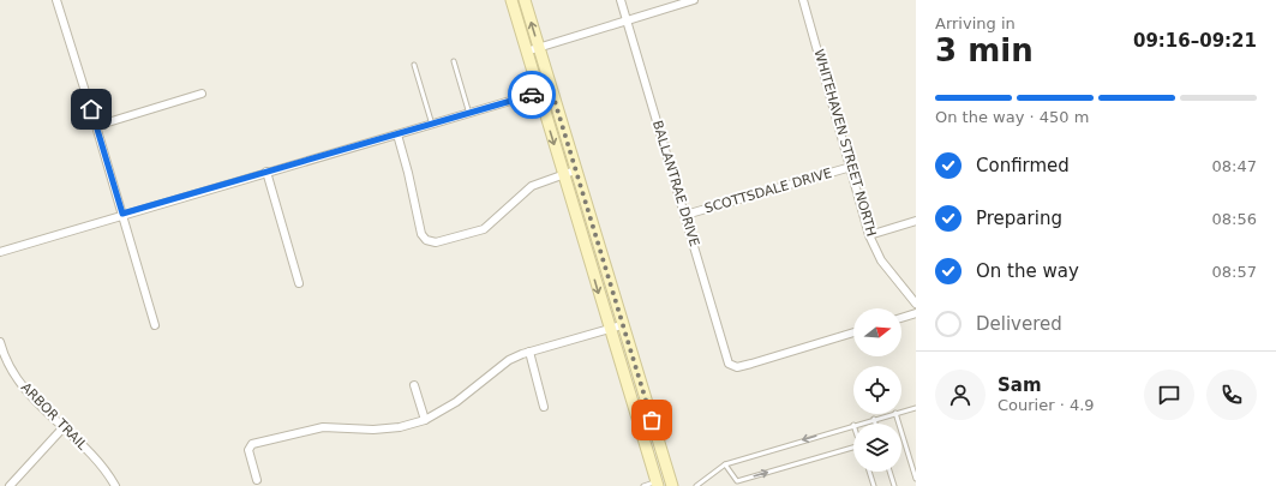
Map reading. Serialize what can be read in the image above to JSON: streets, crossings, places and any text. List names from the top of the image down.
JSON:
{
  "streets": {
    "street": [
      "WHITEHAVEN STREET NORTH",
      "BALLANTRAE DRIVE",
      "SCOTTSDALE DRIVE",
      "ARBOR TRAIL"
    ]
  },
  "crossings": [
    ["WHITEHAVEN STREET NORTH", "SCOTTSDALE DRIVE"],
    ["BALLANTRAE DRIVE", "SCOTTSDALE DRIVE"]
  ],
  "north": "right",
  "page": {
    "heading": ["3 min", "Arriving in", "09:16–09:21"],
    "panel": ["Sam", "Courier · 4.9"],
    "bar": "On the way · 450 m",
    "list": [
      ["Confirmed", "08:47"],
      ["Preparing", "08:56"],
      ["On the way", "08:57"],
      "Delivered"
    ]
  }
}
